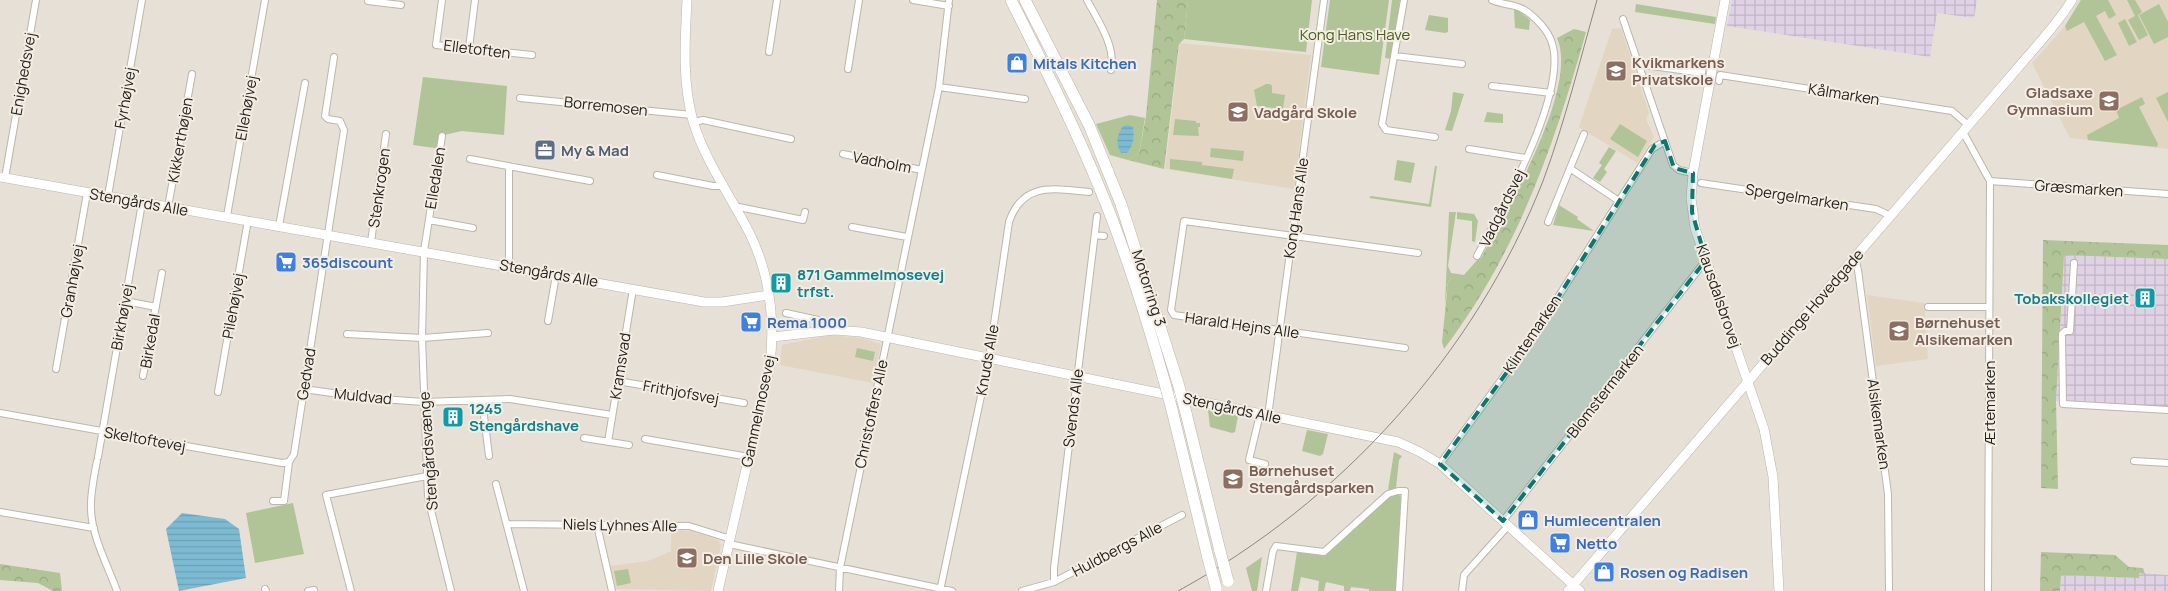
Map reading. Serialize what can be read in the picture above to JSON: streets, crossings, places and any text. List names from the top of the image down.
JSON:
{
  "streets": {
    "highway": ["Motorring 3"],
    "street": [
      "Elletoften",
      "Enighedsvej",
      "Kålmarken",
      "Fyrhøjvej",
      "Borremosen",
      "Ellehøjvej",
      "Kikkerthøjen",
      "Vadholm",
      "Elledalen",
      "Stenkrogen",
      "Græsmarken",
      "Spergelmarken",
      "Stengårds Alle",
      "Kong Hans Alle",
      "Vadgårdsvej",
      "Granhøjvej",
      "Klausdalsbrovej",
      "Pilehøjvej",
      "Buddinge Hovedgade",
      "Birkhøjvej",
      "Harald Hejns Alle",
      "Klintemarken",
      "Birkedal",
      "Knuds Alle",
      "Kramsvad",
      "Gedvad",
      "Blomstermarken",
      "Frithjofsvej",
      "Muldvad",
      "Ærtemarken",
      "Svends Alle",
      "Gammelmosevej",
      "Christoffers Alle",
      "Alsikemarken",
      "Skeltoftevej",
      "Stengårdsvænge",
      "Niels Lyhnes Alle",
      "Huldbergs Alle"
    ]
  },
  "crossings": [
    ["Enighedsvej", "Stengårds Alle"],
    ["Kålmarken", "Buddinge Hovedgade"],
    ["Kålmarken", "Ærtemarken"],
    ["Fyrhøjvej", "Stengårds Alle"],
    ["Borremosen", "Gammelmosevej"],
    ["Ellehøjvej", "Stengårds Alle"],
    ["Kikkerthøjen", "Stengårds Alle"],
    ["Vadholm", "Christoffers Alle"],
    ["Elledalen", "Stengårds Alle"],
    ["Elledalen", "Stengårdsvænge"],
    ["Stenkrogen", "Stengårds Alle"],
    ["Græsmarken", "Ærtemarken"],
    ["Spergelmarken", "Buddinge Hovedgade"],
    ["Stengårds Alle", "Kong Hans Alle"],
    ["Stengårds Alle", "Granhøjvej"],
    ["Stengårds Alle", "Pilehøjvej"],
    ["Stengårds Alle", "Buddinge Hovedgade"],
    ["Stengårds Alle", "Birkhøjvej"],
    ["Stengårds Alle", "Klintemarken"],
    ["Stengårds Alle", "Knuds Alle"],
    ["Stengårds Alle", "Kramsvad"],
    ["Stengårds Alle", "Gedvad"],
    ["Stengårds Alle", "Blomstermarken"],
    ["Stengårds Alle", "Svends Alle"],
    ["Stengårds Alle", "Gammelmosevej"],
    ["Stengårds Alle", "Christoffers Alle"],
    ["Stengårds Alle", "Stengårdsvænge"],
    ["Kong Hans Alle", "Harald Hejns Alle"],
    ["Klausdalsbrovej", "Buddinge Hovedgade"],
    ["Klausdalsbrovej", "Blomstermarken"],
    ["Buddinge Hovedgade", "Ærtemarken"],
    ["Buddinge Hovedgade", "Alsikemarken"],
    ["Birkhøjvej", "Birkedal"],
    ["Birkhøjvej", "Skeltoftevej"],
    ["Kramsvad", "Frithjofsvej"],
    ["Kramsvad", "Muldvad"],
    ["Gedvad", "Muldvad"],
    ["Gedvad", "Skeltoftevej"],
    ["Muldvad", "Stengårdsvænge"],
    ["Svends Alle", "Huldbergs Alle"],
    ["Gammelmosevej", "Niels Lyhnes Alle"]
  ],
  "parks": ["Kong Hans Have"],
  "places": {
    "shop": ["Mitals Kitchen", "Humlecentralen", "Rosen og Radisen"],
    "school or university": [
      "Kvikmarkens Privatskole",
      "Gladsaxe Gymnasium",
      "Vadgård Skole",
      "Børnehuset Alsikemarken",
      "Børnehuset Stengårdsparken",
      "Den Lille Skole"
    ],
    "office": ["My & Mad"],
    "supermarket": ["365discount", "Rema 1000", "Netto"],
    "building": ["871 Gammelmosevej trfst.", "Tobakskollegiet", "1245 Stengårdshave"]
  }
}
